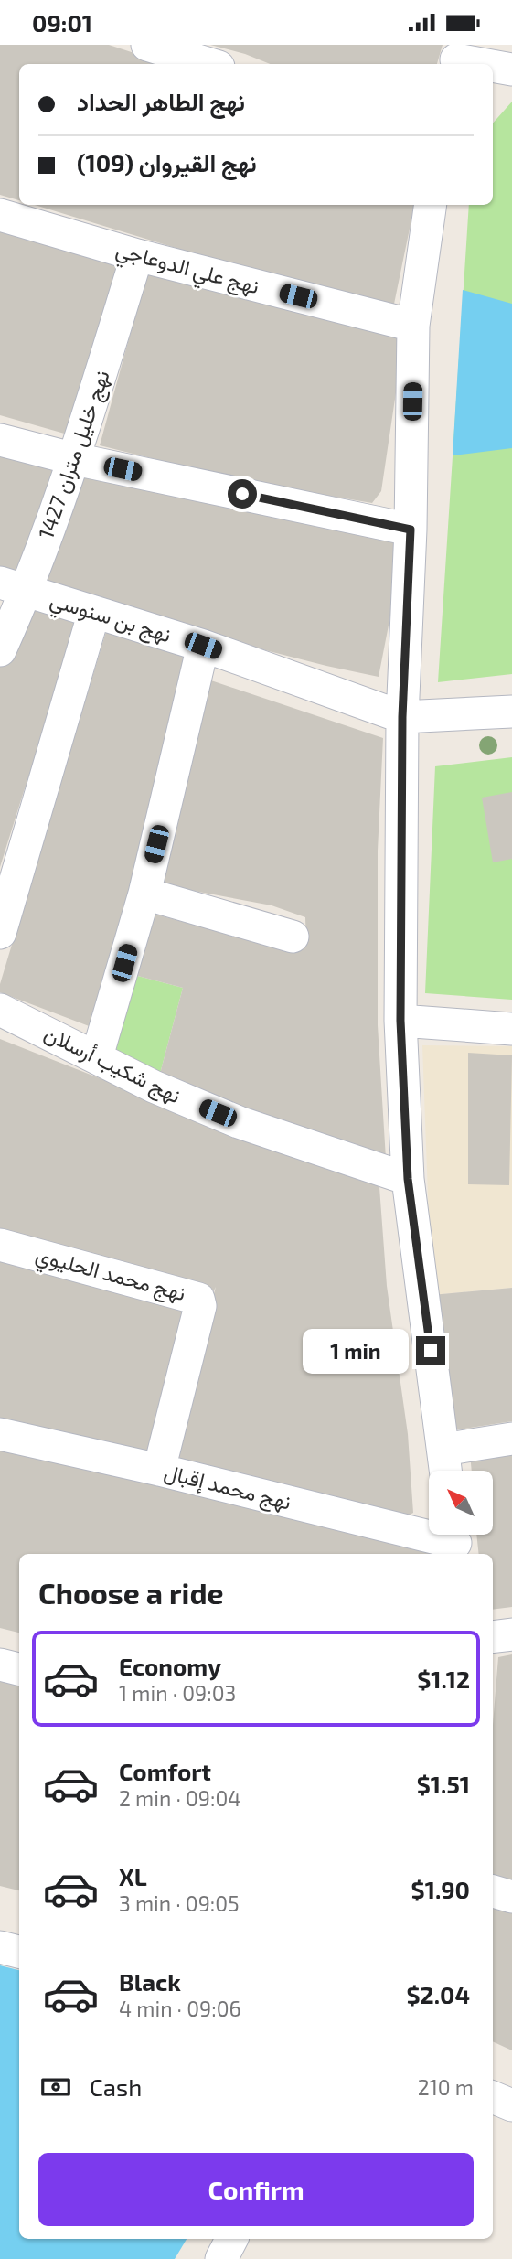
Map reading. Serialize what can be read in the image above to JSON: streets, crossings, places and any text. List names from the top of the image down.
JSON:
{
  "streets": {
    "street": [
      "نهج علي الدوعاجي",
      "نهج خليل متران 1427",
      "نهج بن سنوسي",
      "نهج شكيب أرسلان",
      "نهج محمد الحليوي",
      "نهج محمد إقبال"
    ]
  },
  "crossings": [
    ["نهج علي الدوعاجي", "نهج خليل متران 1427"],
    ["نهج خليل متران 1427", "نهج بن سنوسي"],
    ["نهج محمد الحليوي", "نهج محمد إقبال"]
  ],
  "north": "top left",
  "page": {
    "status": "09:01",
    "banner": ["نهج الطاهر الحداد", "نهج القيروان (109)"],
    "bubble": "1 min",
    "heading": "Choose a ride",
    "list": [
      {
        "name": "Economy",
        "note": "1 min · 09:03",
        "value": "$1.12"
      },
      {
        "name": "Comfort",
        "note": "2 min · 09:04",
        "value": "$1.51"
      },
      {
        "name": "XL",
        "note": "3 min · 09:05",
        "value": "$1.90"
      },
      {
        "name": "Black",
        "note": "4 min · 09:06",
        "value": "$2.04"
      }
    ],
    "pay": ["Cash", "210 m"],
    "buttons": "Confirm"
  }
}
